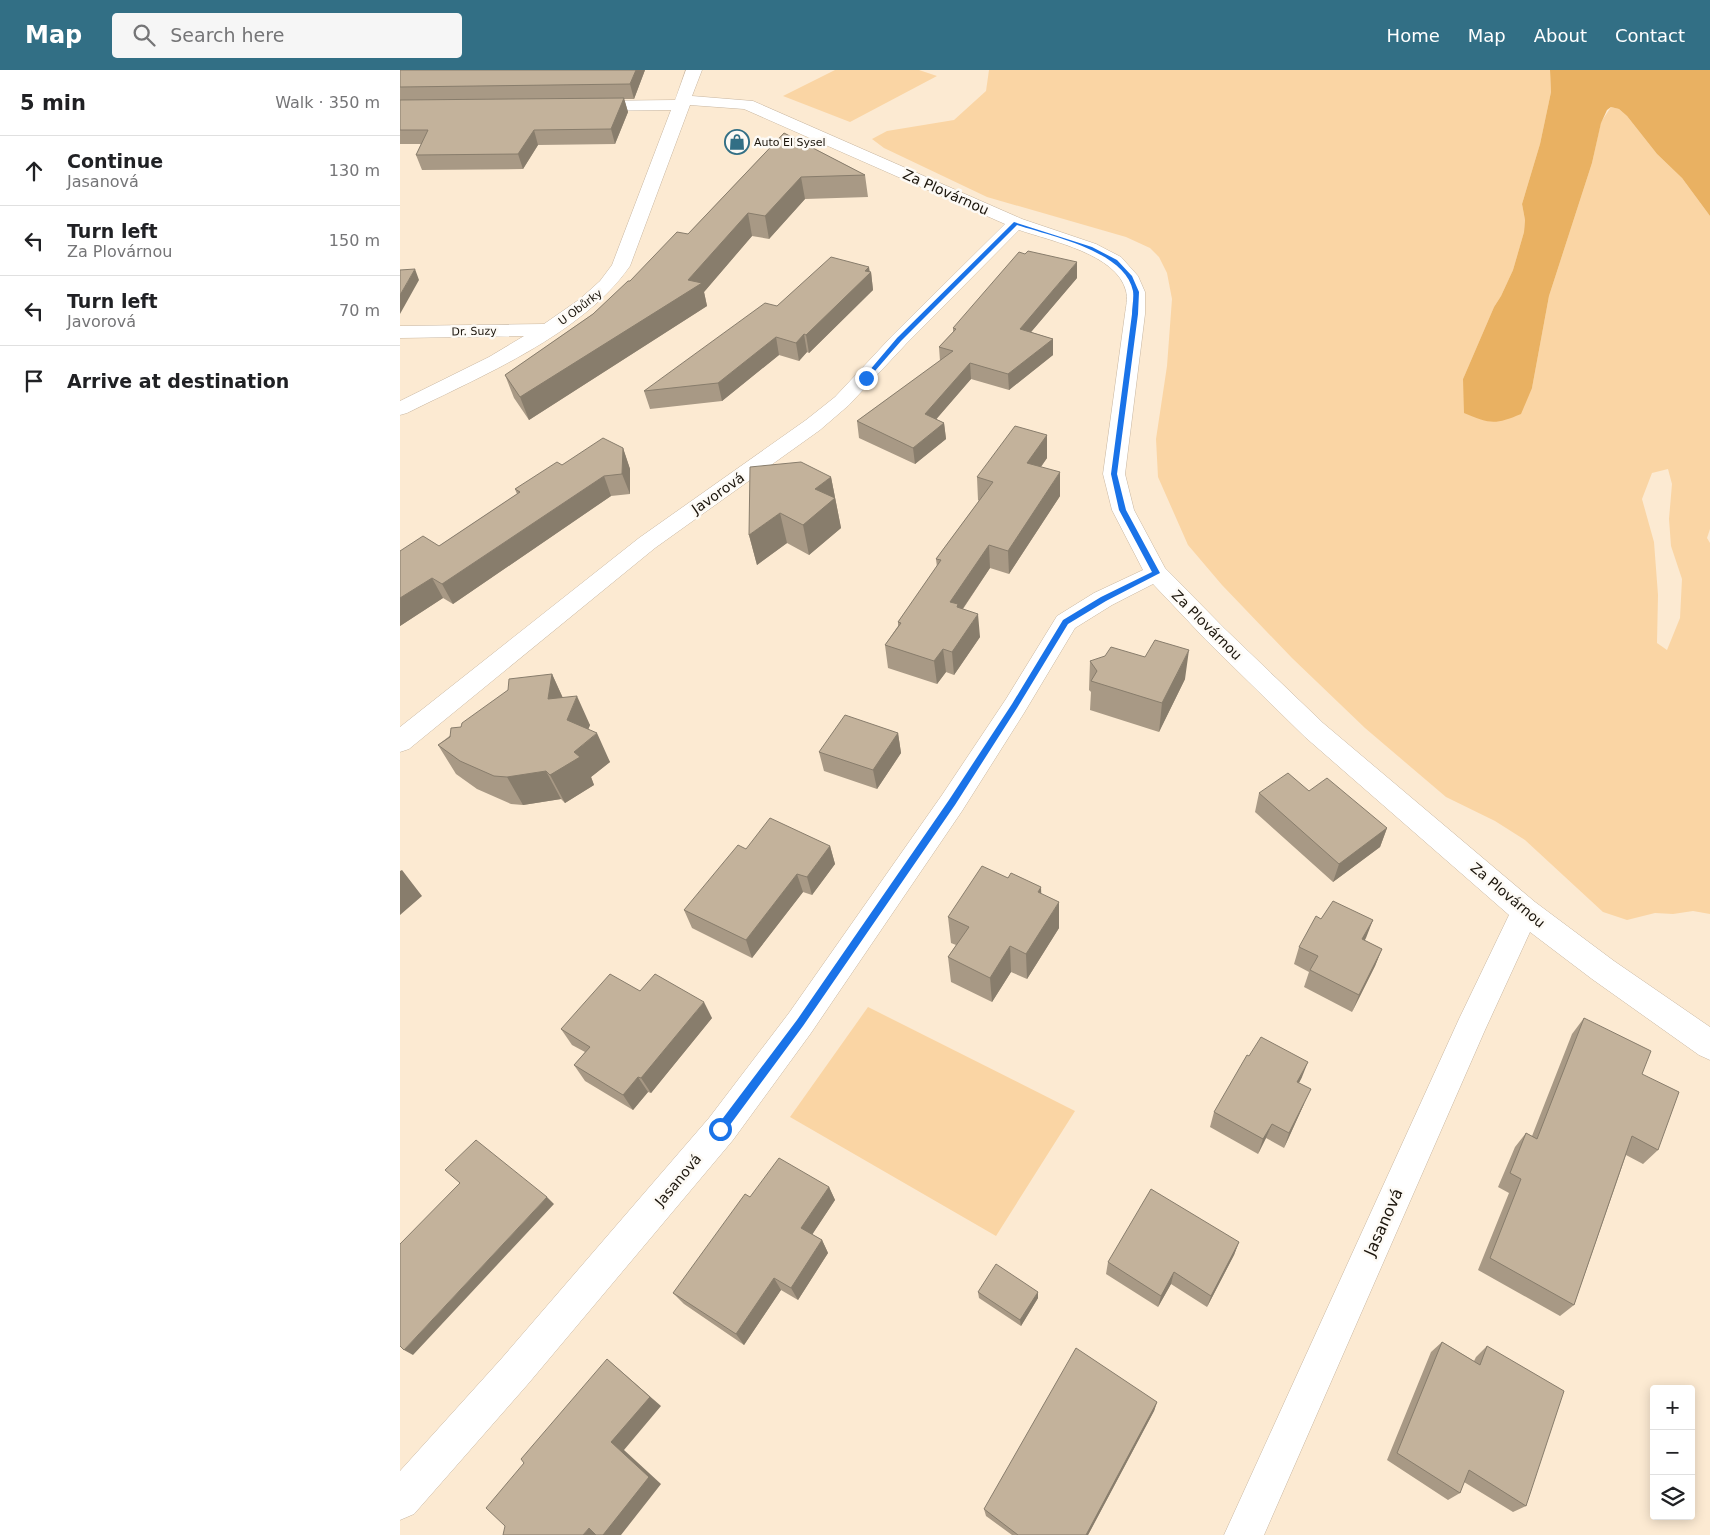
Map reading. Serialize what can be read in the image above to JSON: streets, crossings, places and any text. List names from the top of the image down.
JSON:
{
  "streets": {
    "street": [
      "Za Plovárnou",
      "U Obůrky",
      "Dr. Suzy",
      "Javorová",
      "Jasanová"
    ]
  },
  "crossings": [
    ["Za Plovárnou", "U Obůrky"],
    ["Za Plovárnou", "Javorová"],
    ["Za Plovárnou", "Jasanová"],
    ["U Obůrky", "Dr. Suzy"]
  ],
  "places": {
    "shop": ["Auto El Sysel"]
  },
  "page": {
    "header": "Map",
    "search": "Search here",
    "nav": [
      "Home",
      "Map",
      "About",
      "Contact"
    ],
    "heading": ["5 min", "Walk · 350 m"],
    "list": [
      ["Continue", "Jasanová", "130 m"],
      ["Turn left", "Za Plovárnou", "150 m"],
      ["Turn left", "Javorová", "70 m"],
      "Arrive at destination"
    ],
    "map_buttons": ["+", "−"]
  }
}
